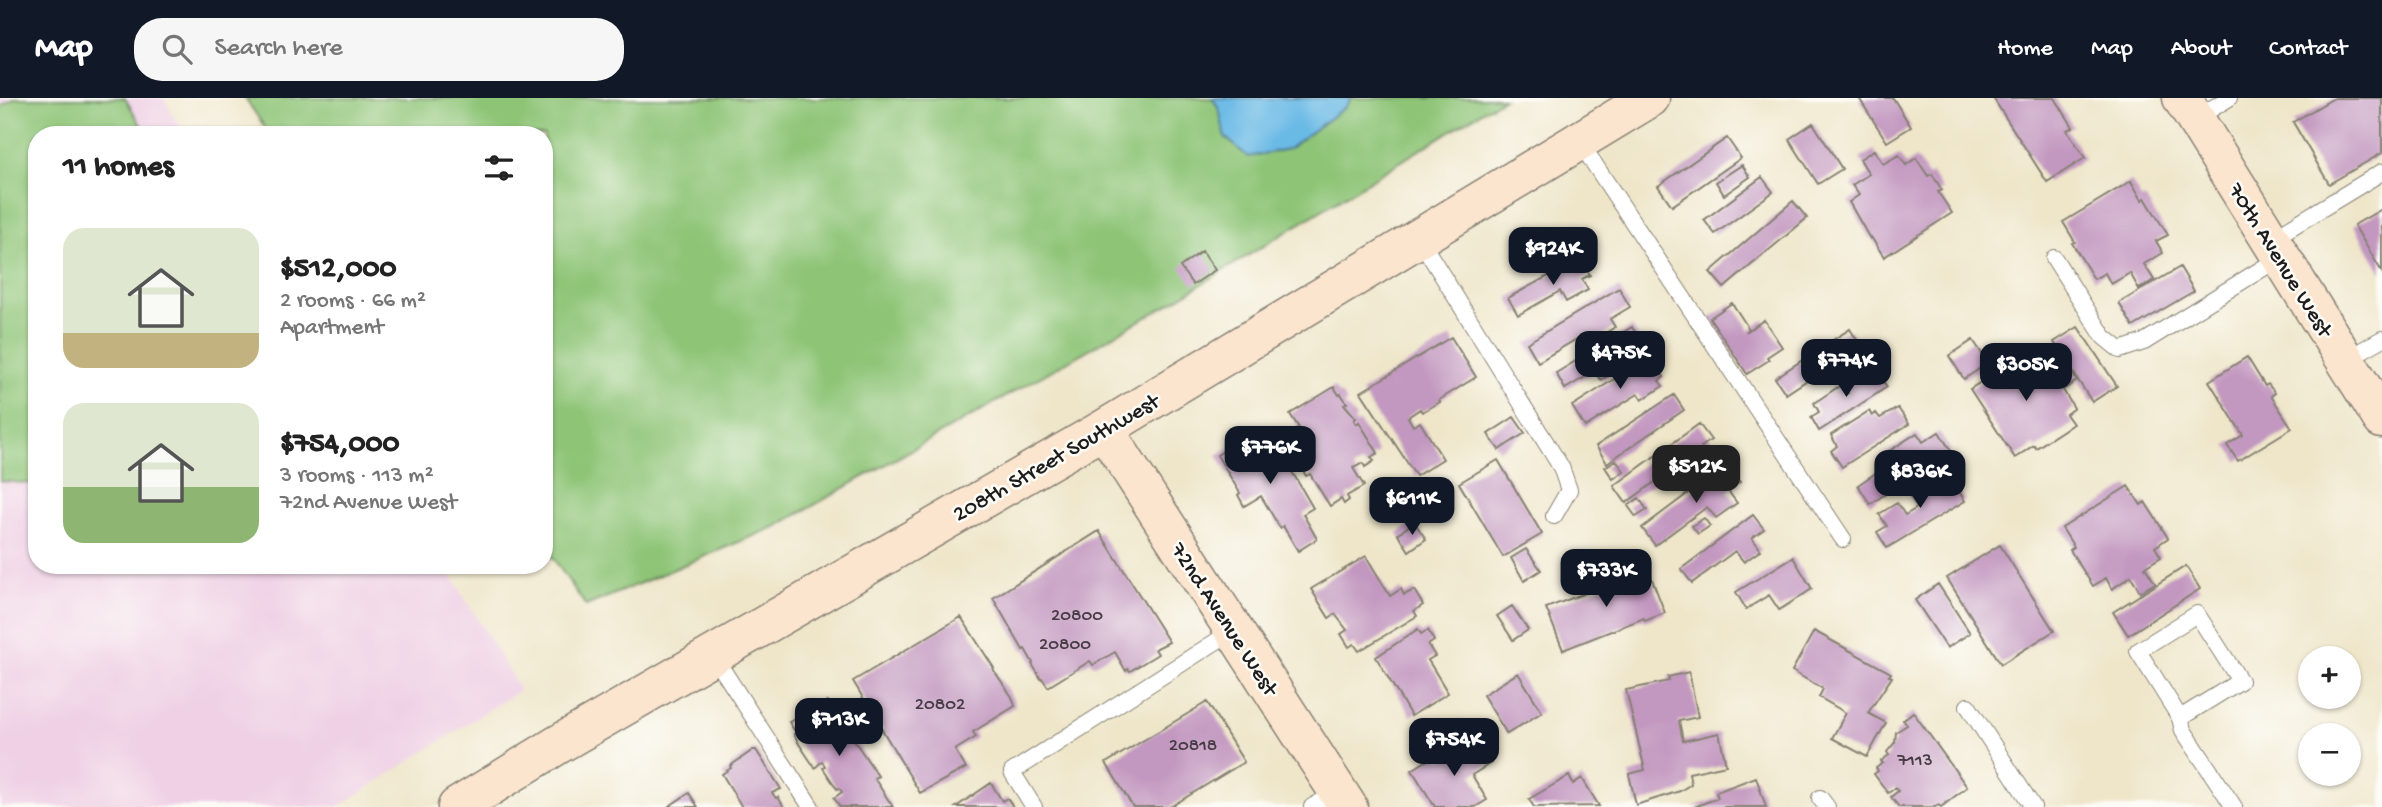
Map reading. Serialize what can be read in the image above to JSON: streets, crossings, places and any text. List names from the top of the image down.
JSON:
{
  "streets": {
    "street": ["70th Avenue West", "208th Street Southwest", "72nd Avenue West"]
  },
  "crossings": [
    ["208th Street Southwest", "72nd Avenue West"]
  ],
  "house_numbers": [
    "20800",
    "20800",
    "20802",
    "20818",
    "7113"
  ],
  "page": {
    "header": "Map",
    "search": "Search here",
    "nav": [
      "Home",
      "Map",
      "About",
      "Contact"
    ],
    "heading": "11 homes",
    "list": [
      {
        "name": "$512,000",
        "note": "2 rooms · 66 m² · Apartment"
      },
      {
        "name": "$754,000",
        "note": "3 rooms · 113 m² · 72nd Avenue West"
      }
    ],
    "price": [
      "$924K",
      "$475K",
      "$774K",
      "$305K",
      "$776K",
      "$512K",
      "$836K",
      "$611K",
      "$733K",
      "$713K",
      "$754K"
    ],
    "map_buttons": ["+", "−"]
  }
}
